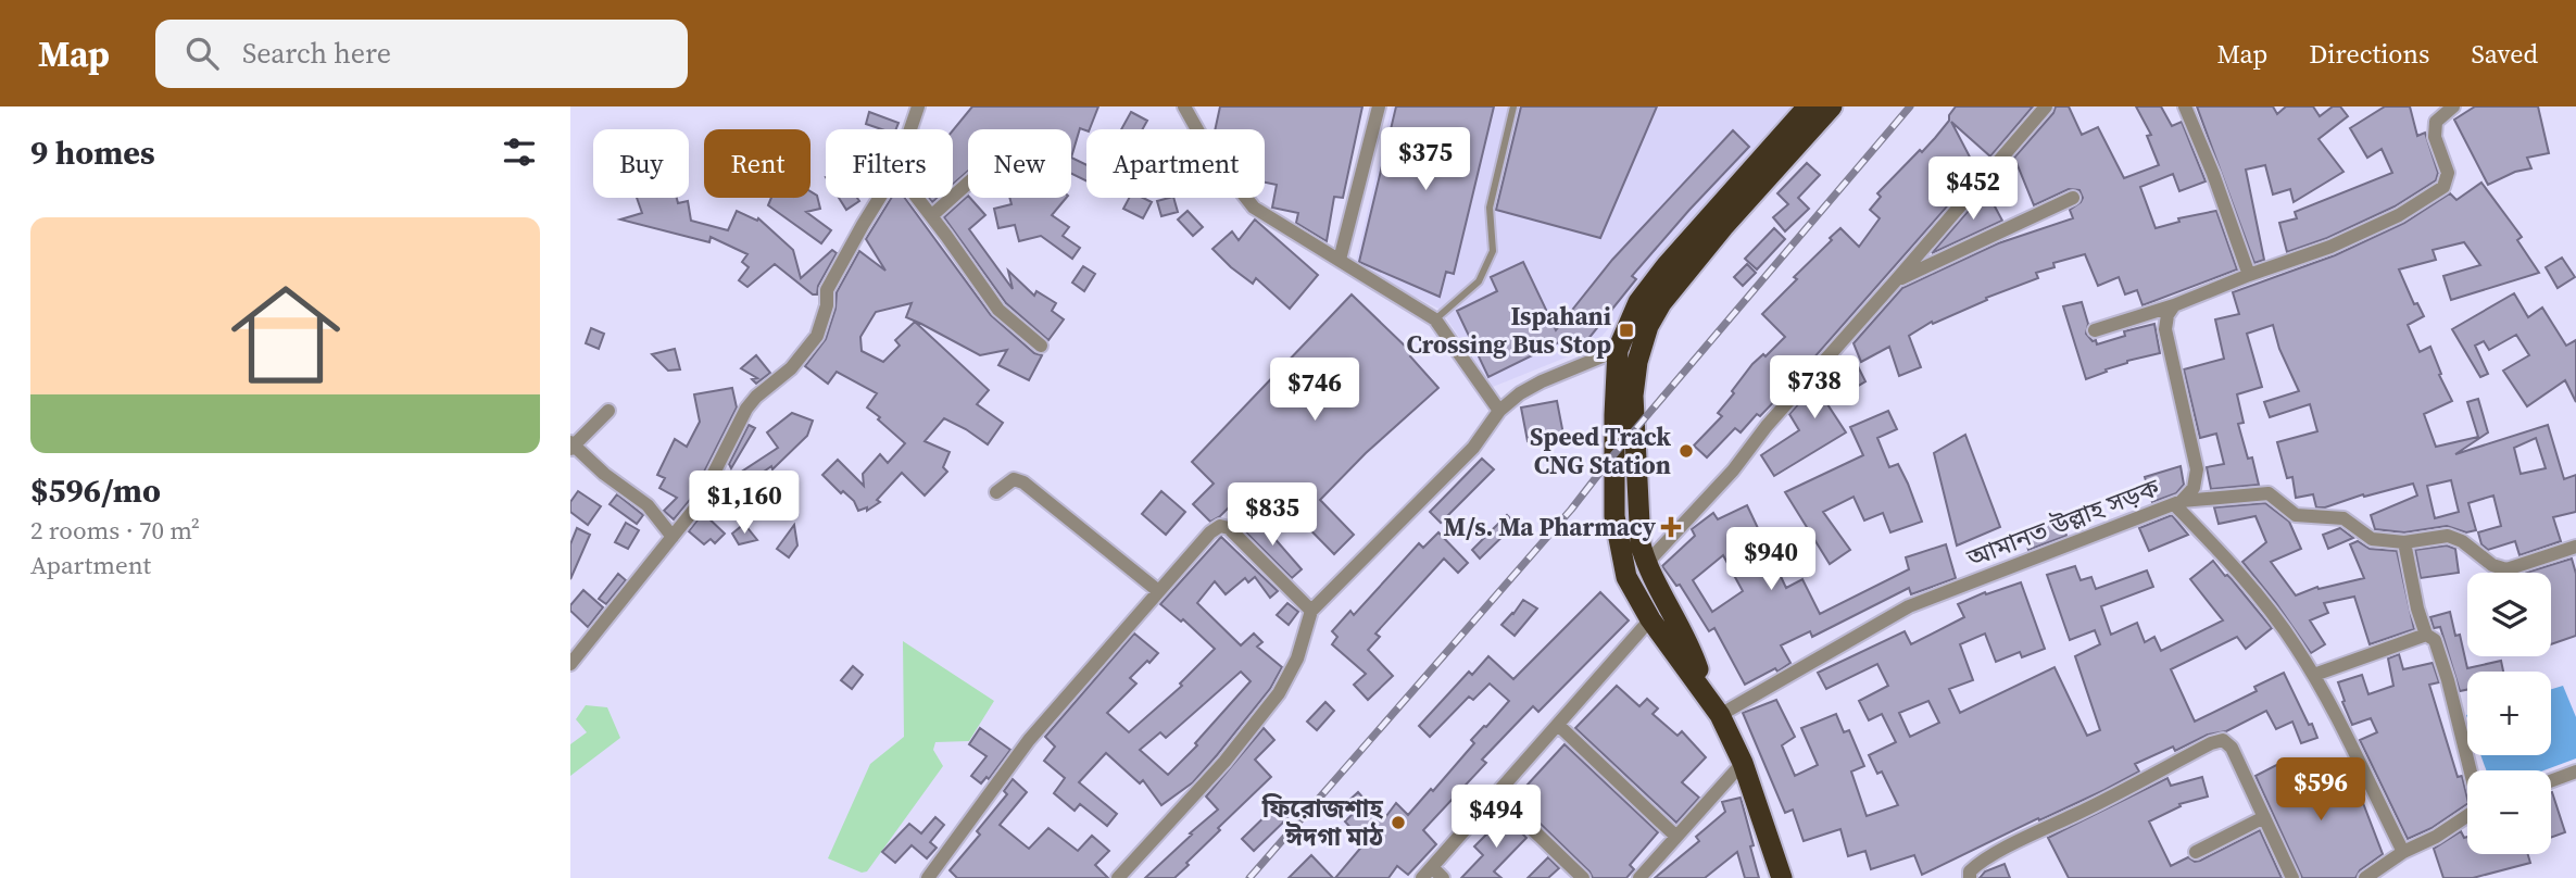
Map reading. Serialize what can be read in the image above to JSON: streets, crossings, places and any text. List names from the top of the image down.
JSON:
{
  "streets": {
    "street": ["আমানত উল্লাহ সড়ক"]
  },
  "places": {
    "transit": ["Ispahani Crossing Bus Stop"],
    "other": ["Speed Track CNG Station", "ফিরোজশাহ ঈদগা মাঠ"],
    "health": ["M/s. Ma Pharmacy"]
  },
  "page": {
    "header": "Map",
    "search": "Search here",
    "nav": ["Map", "Directions", "Saved"],
    "heading": "9 homes",
    "price": [
      "$375",
      "$452",
      "$738",
      "$746",
      "$1,160",
      "$835",
      "$940",
      "$596",
      "$494"
    ],
    "chip": [
      "Buy",
      "Rent",
      "Filters",
      "New",
      "Apartment"
    ],
    "list": [
      {
        "name": "$596/mo",
        "note": "2 rooms · 70 m² · Apartment"
      }
    ],
    "map_buttons": ["+", "−"]
  }
}
